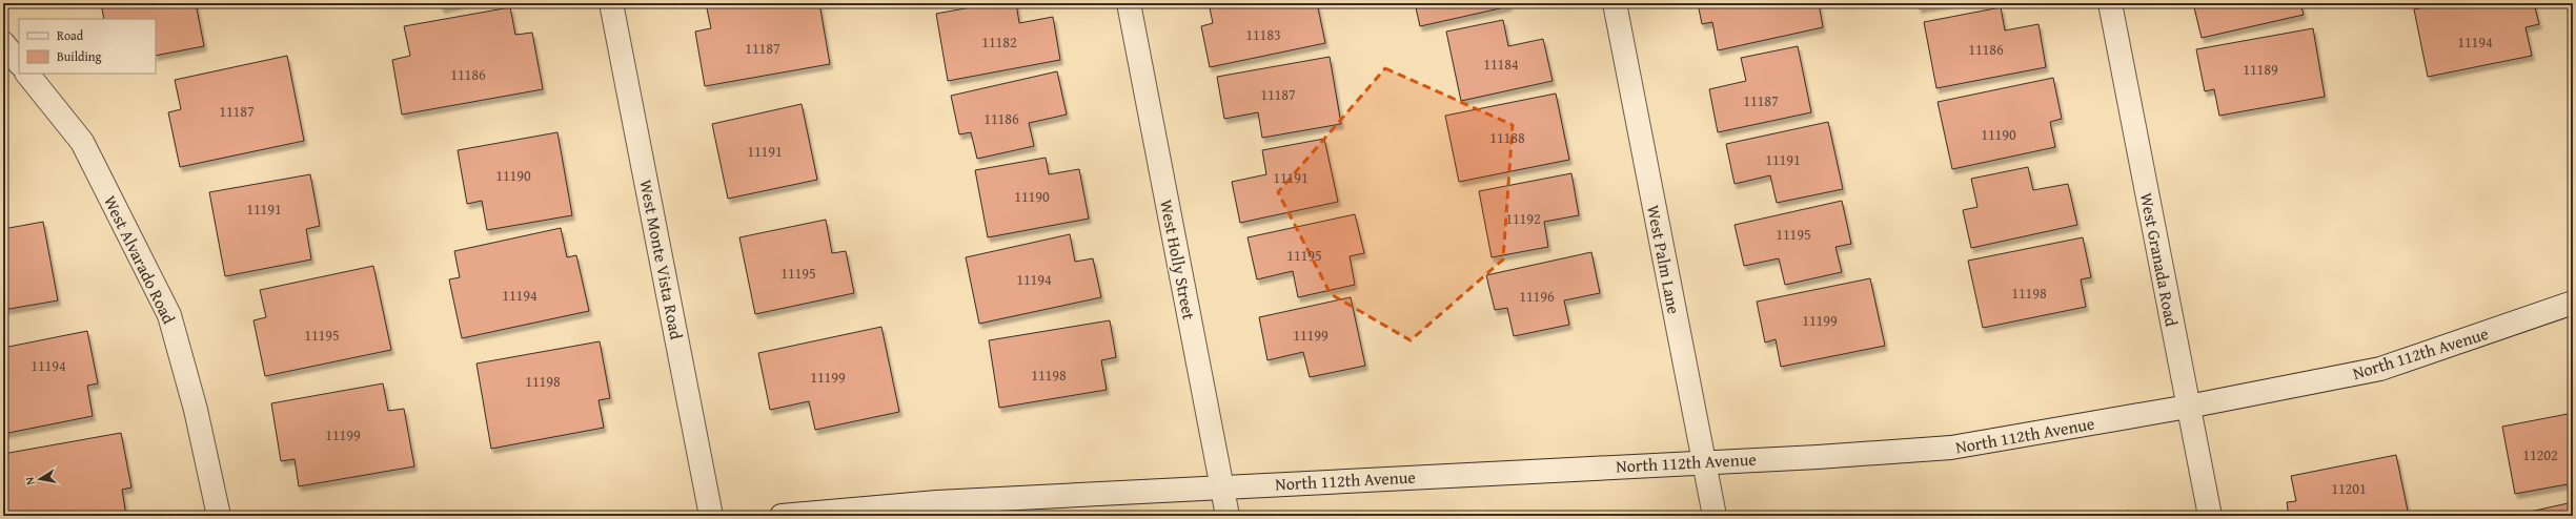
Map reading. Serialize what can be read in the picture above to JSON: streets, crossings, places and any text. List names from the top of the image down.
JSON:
{
  "streets": {
    "street": [
      "West Alvarado Road",
      "West Monte Vista Road",
      "West Holly Street",
      "West Palm Lane",
      "West Granada Road",
      "North 112th Avenue"
    ]
  },
  "crossings": [
    ["West Holly Street", "North 112th Avenue"],
    ["West Palm Lane", "North 112th Avenue"],
    ["West Granada Road", "North 112th Avenue"]
  ],
  "house_numbers": [
    "11183",
    "11182",
    "11194",
    "11187",
    "11186",
    "11184",
    "11189",
    "11186",
    "11187",
    "11187",
    "11187",
    "11186",
    "11190",
    "11188",
    "11191",
    "11191",
    "11190",
    "11191",
    "11190",
    "11191",
    "11192",
    "11195",
    "11195",
    "11195",
    "11194",
    "11198",
    "11194",
    "11196",
    "11199",
    "11195",
    "11199",
    "11194",
    "11198",
    "11199",
    "11198",
    "11199",
    "11202",
    "11201"
  ],
  "legend": ["Road", "Building"],
  "north": "left"
}
